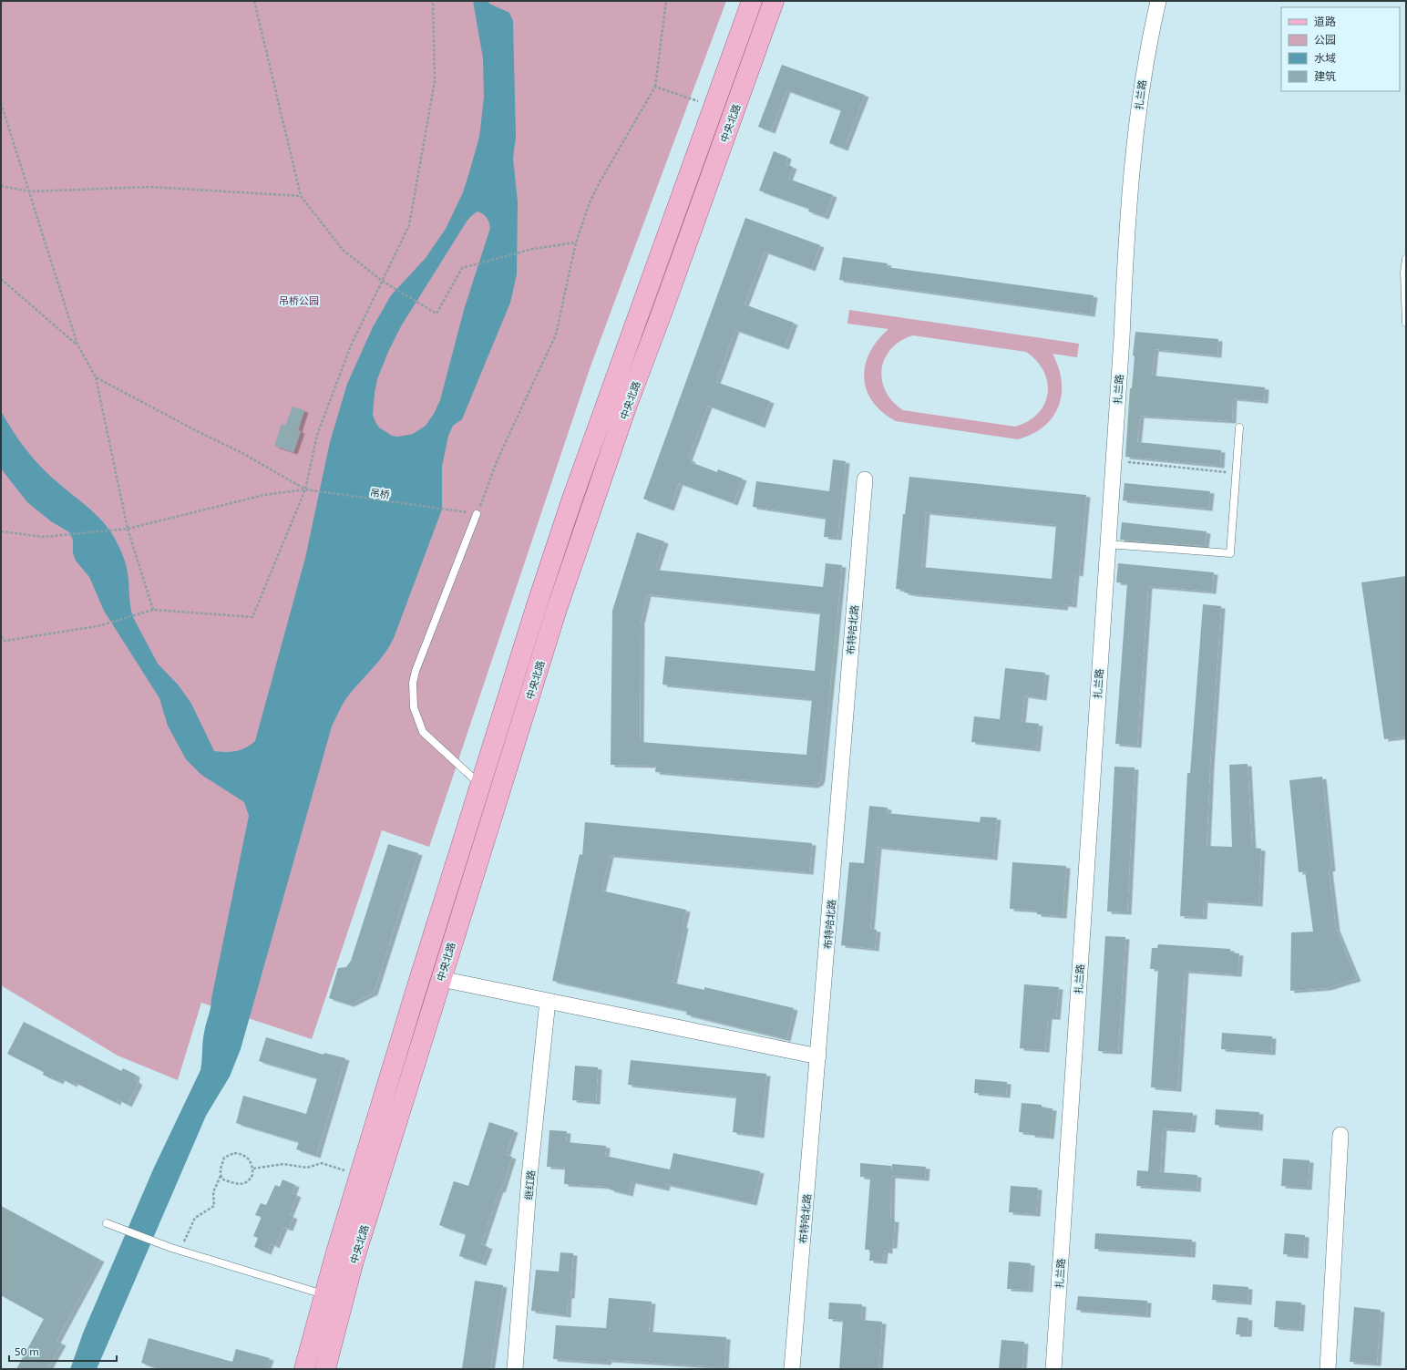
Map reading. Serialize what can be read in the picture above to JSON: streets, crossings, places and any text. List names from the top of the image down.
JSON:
{
  "streets": {
    "main road": ["中央北路"],
    "street": ["扎兰路", "布特哈北路", "继红路"],
    "path": ["吊桥"]
  },
  "parks": ["吊桥公园"],
  "legend": [
    "道路",
    "公园",
    "水域",
    "建筑"
  ],
  "scale_bar": "50 m"
}
